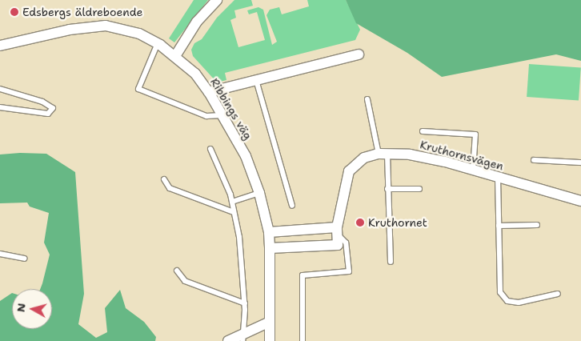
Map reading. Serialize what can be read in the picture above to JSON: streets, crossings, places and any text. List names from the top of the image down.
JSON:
{
  "streets": {
    "street": ["Ribbings väg", "Kruthornsvägen"]
  },
  "crossings": [
    ["Ribbings väg", "Kruthornsvägen"]
  ],
  "places": ["Edsbergs äldreboende", "Kruthornet"],
  "north": "left"
}
